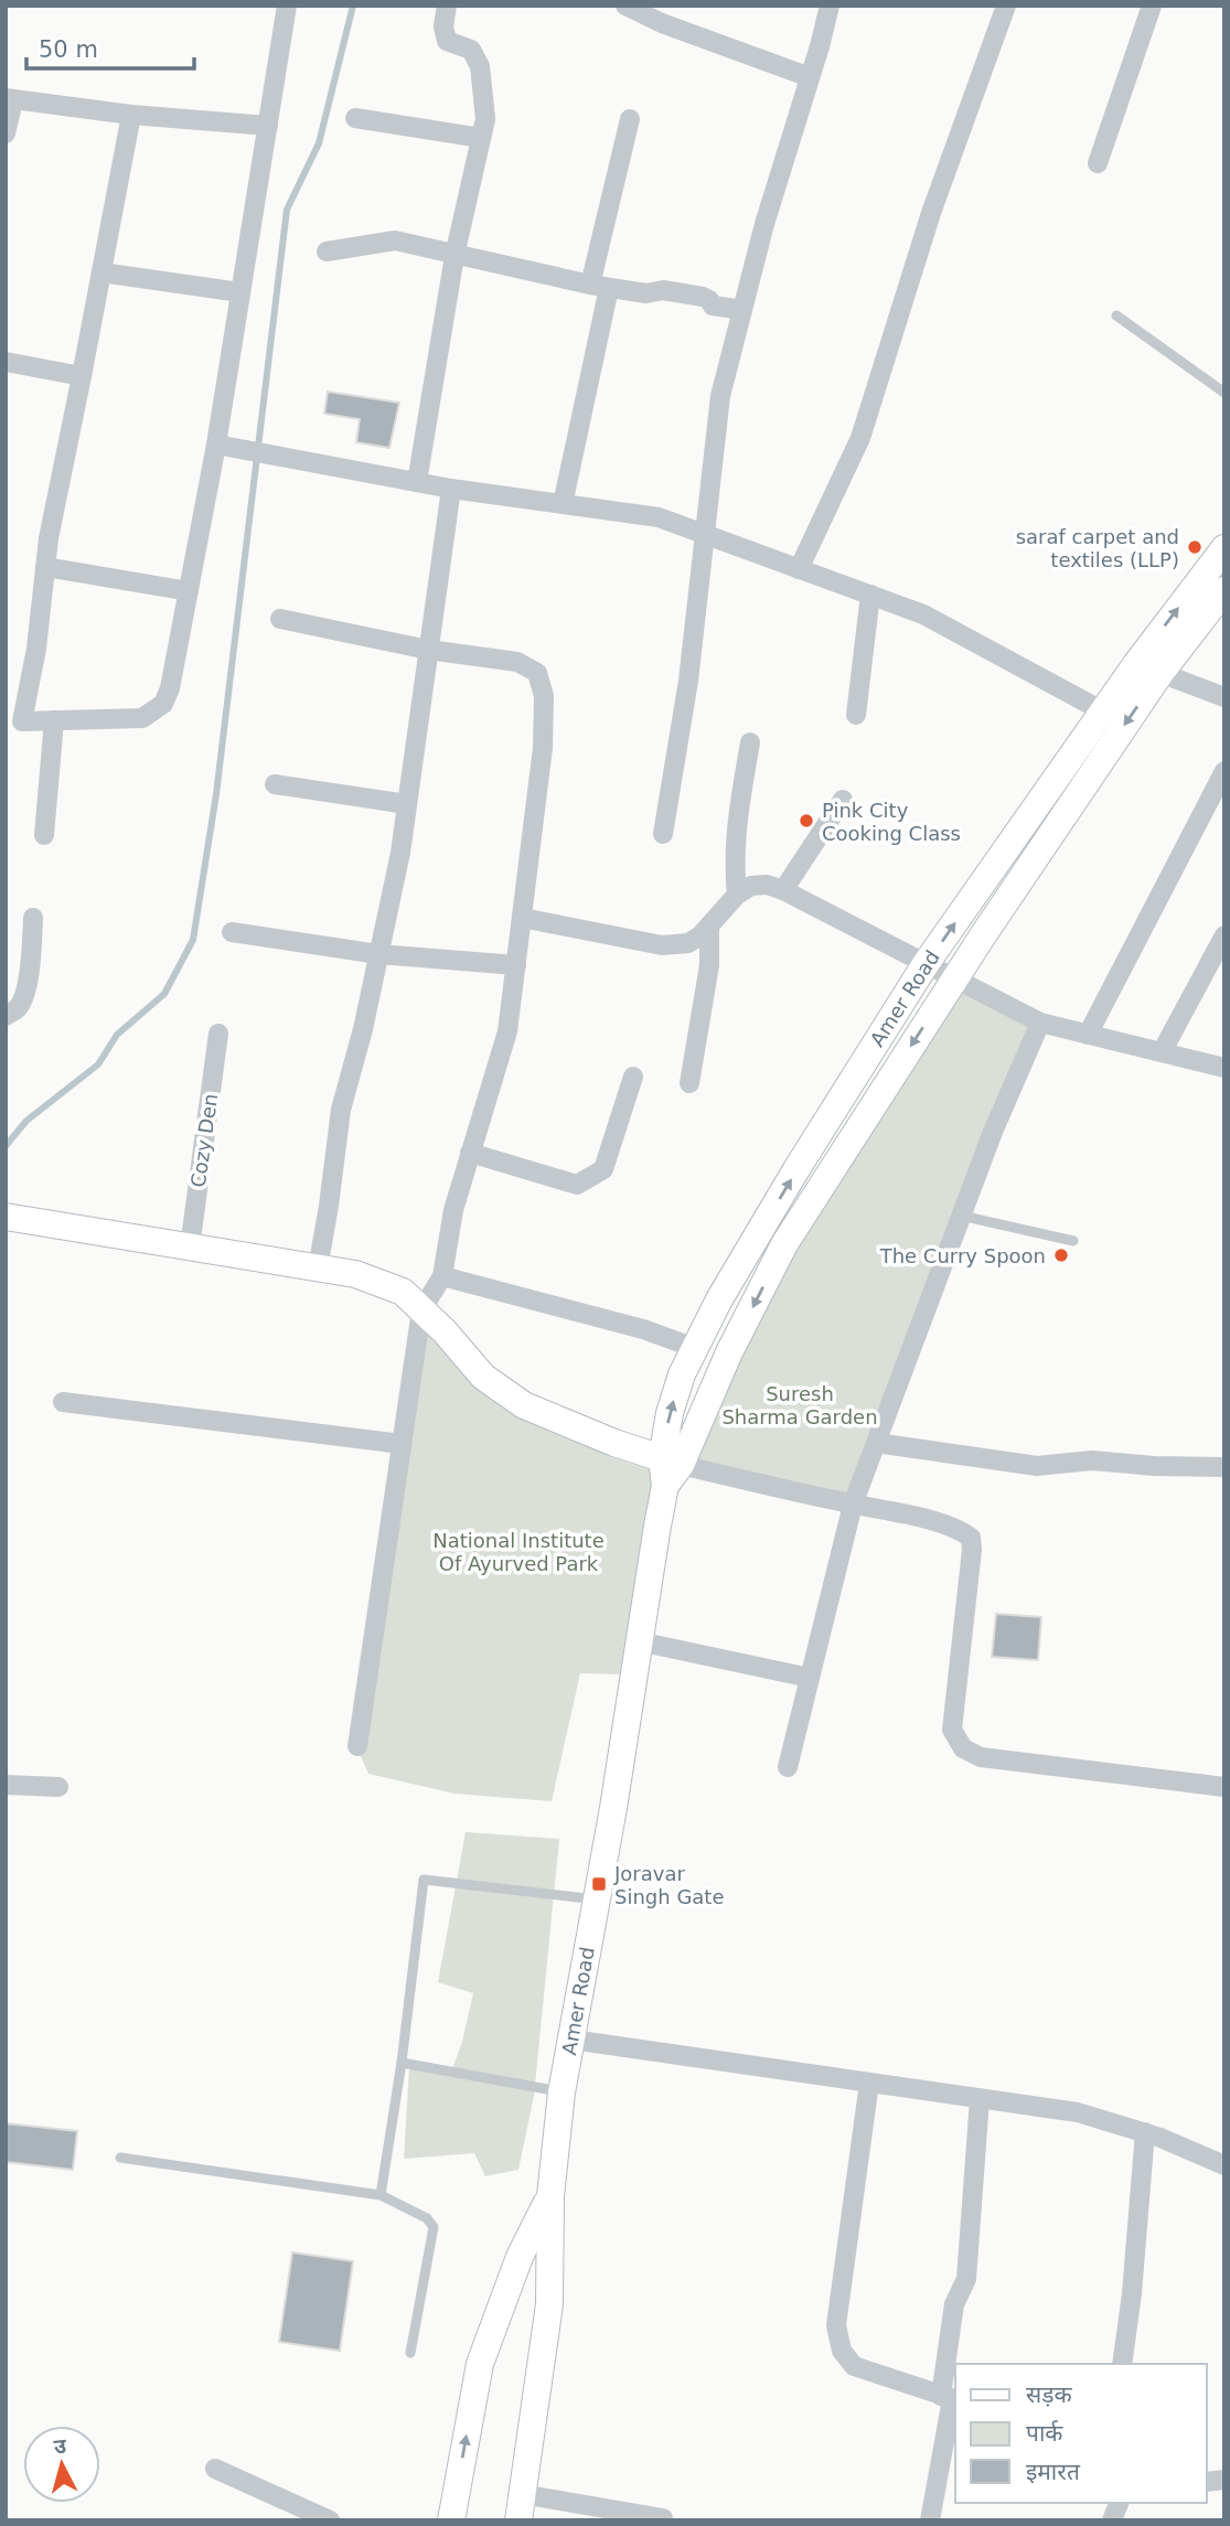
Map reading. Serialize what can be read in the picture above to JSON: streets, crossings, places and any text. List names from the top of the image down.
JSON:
{
  "streets": {
    "main road": ["Amer Road"],
    "street": ["Cozy Den"]
  },
  "parks": ["Suresh Sharma Garden", "National Institute Of Ayurved Park"],
  "places": {
    "other": ["saraf carpet and textiles (LLP)", "Pink City Cooking Class", "The Curry Spoon"],
    "transit": ["Joravar Singh Gate"]
  },
  "legend": ["सड़क", "पार्क", "इमारत"],
  "scale_bar": "50 m",
  "north": "top"
}
